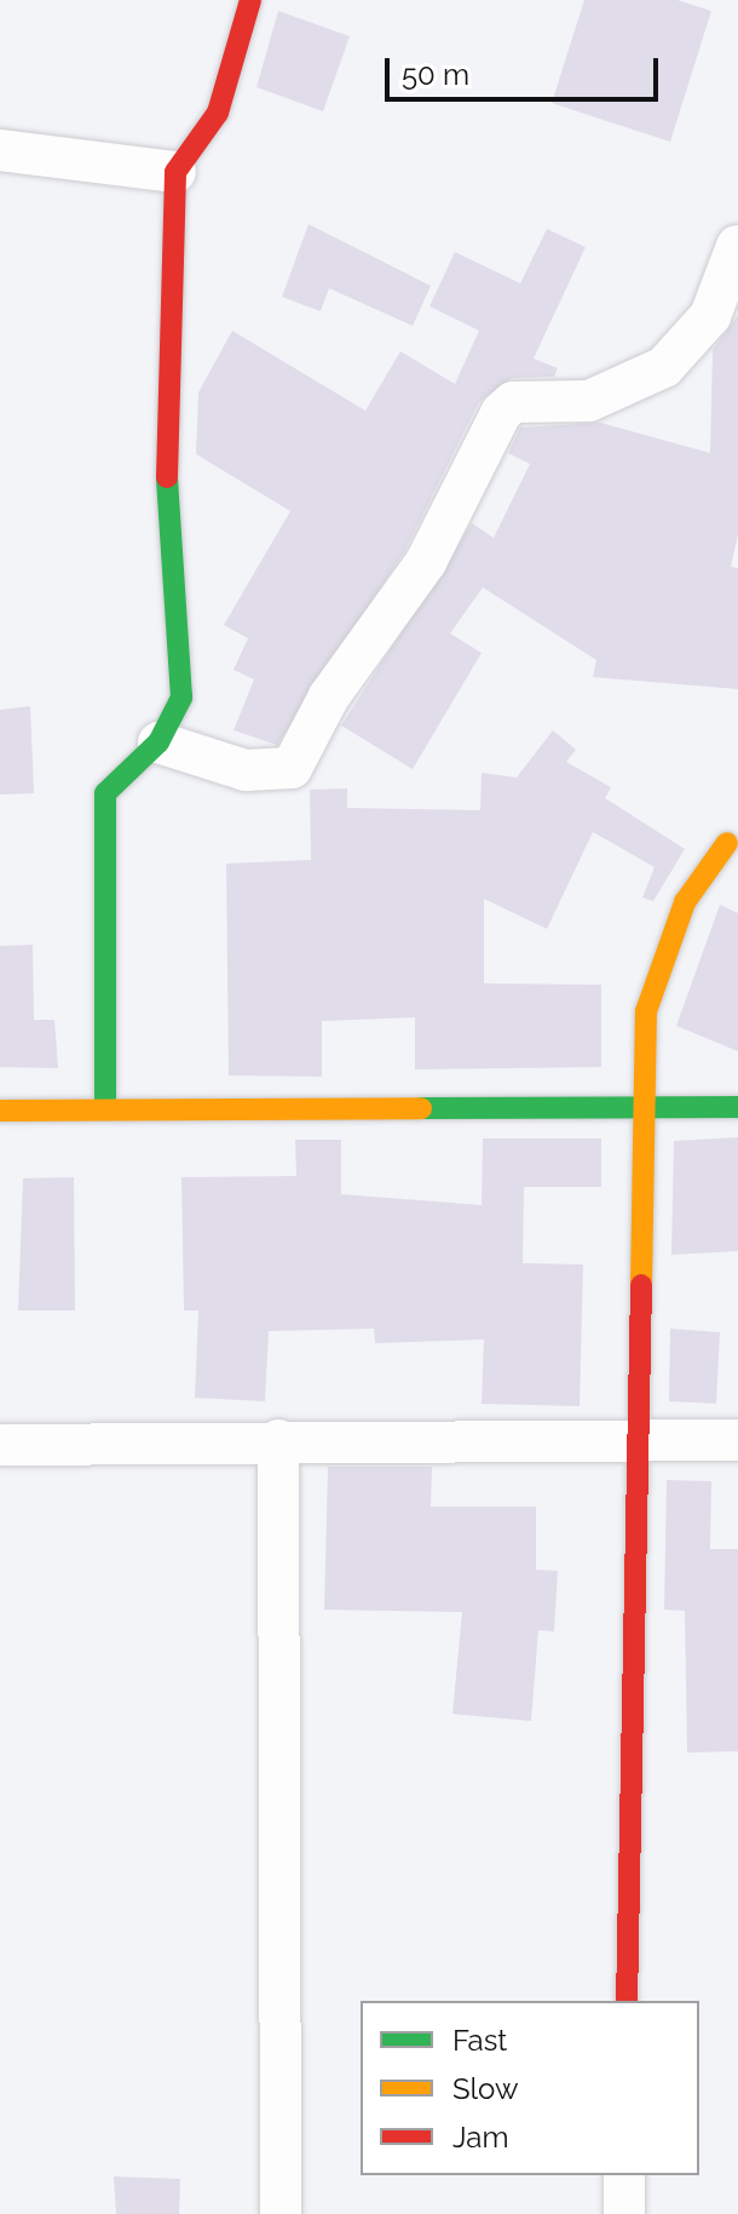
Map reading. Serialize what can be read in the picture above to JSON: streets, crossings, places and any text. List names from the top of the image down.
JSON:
{
  "legend": ["Fast", "Slow", "Jam"],
  "scale_bar": "50 m"
}
